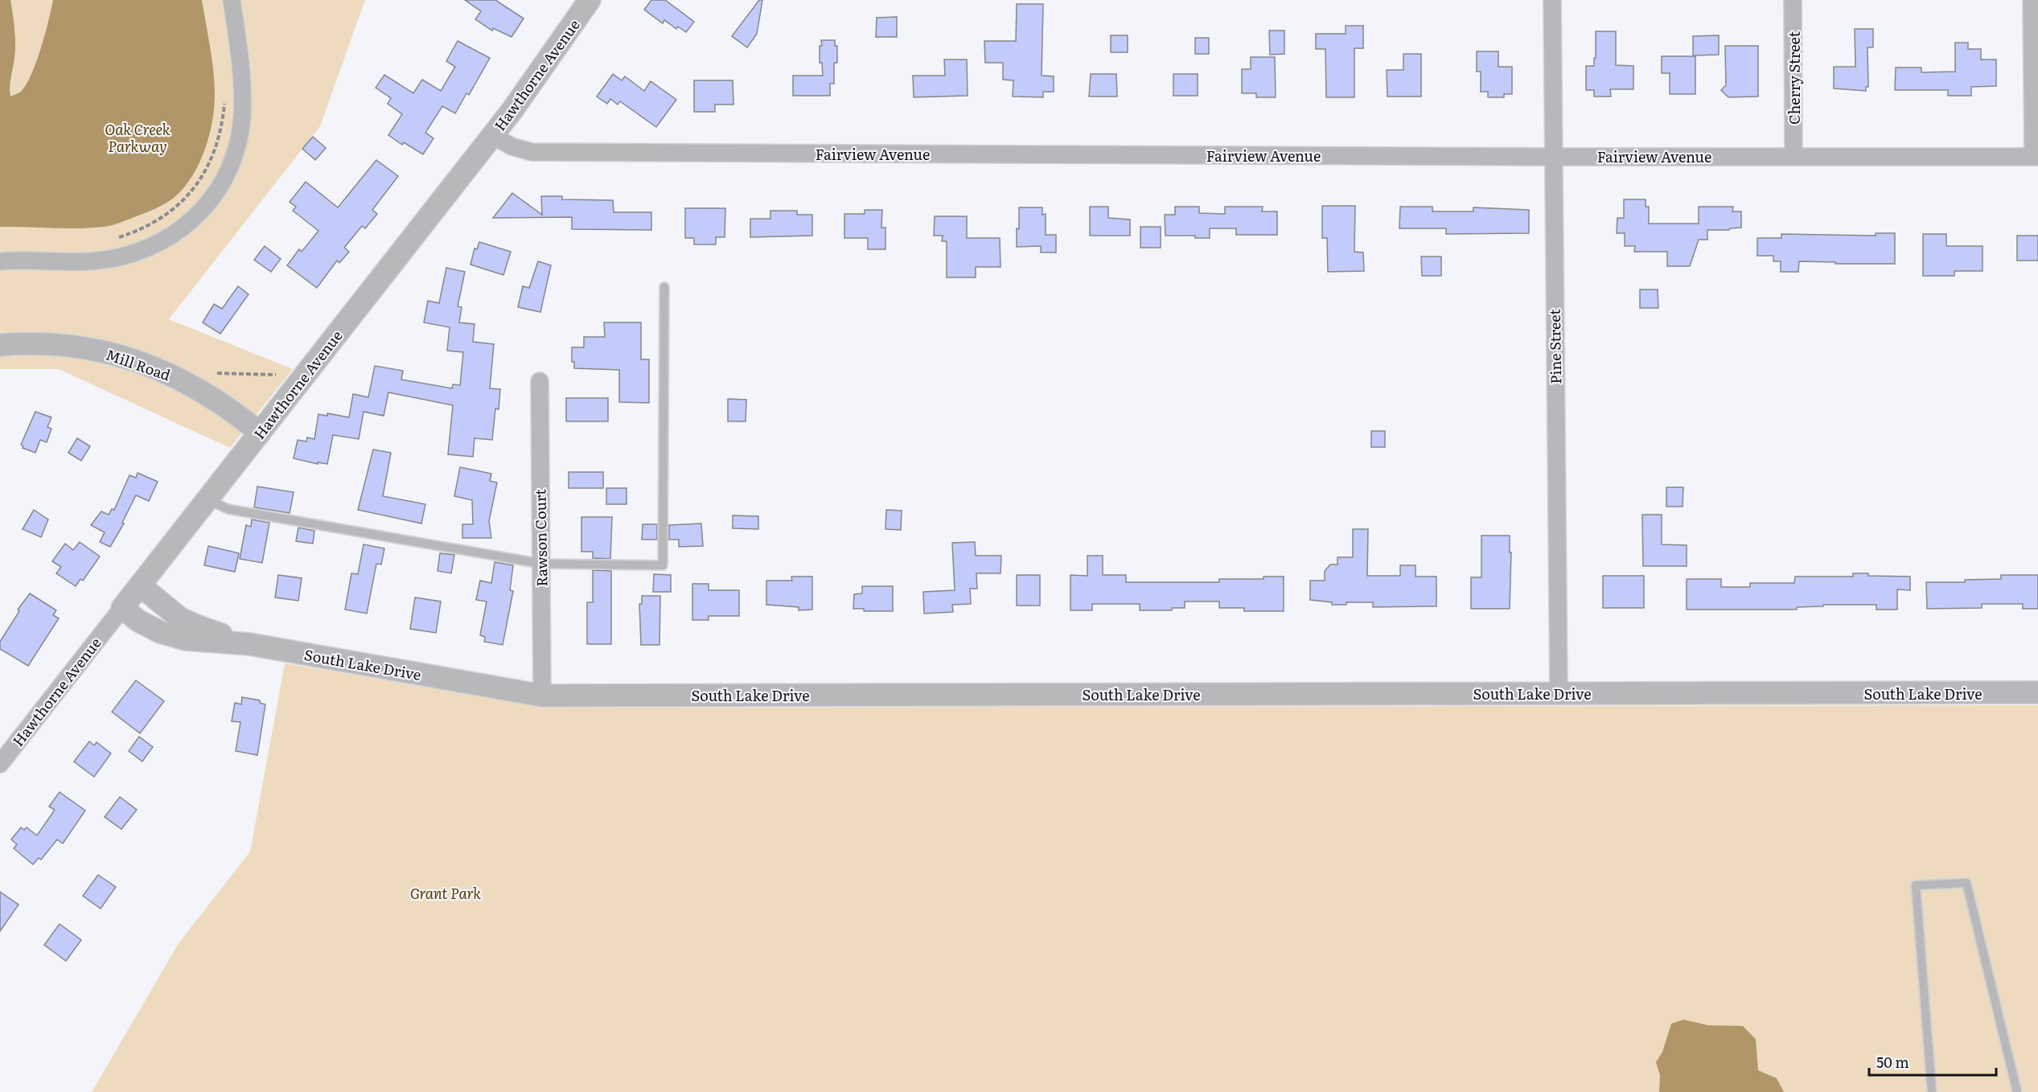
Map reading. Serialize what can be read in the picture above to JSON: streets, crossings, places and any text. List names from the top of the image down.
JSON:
{
  "streets": {
    "street": [
      "Hawthorne Avenue",
      "Cherry Street",
      "Fairview Avenue",
      "Pine Street",
      "Mill Road",
      "Rawson Court",
      "South Lake Drive"
    ]
  },
  "crossings": [
    ["Hawthorne Avenue", "Fairview Avenue"],
    ["Hawthorne Avenue", "Mill Road"],
    ["Hawthorne Avenue", "South Lake Drive"],
    ["Cherry Street", "Fairview Avenue"],
    ["Fairview Avenue", "Pine Street"],
    ["Pine Street", "South Lake Drive"],
    ["Rawson Court", "South Lake Drive"]
  ],
  "parks": ["Oak Creek Parkway", "Grant Park"],
  "scale_bar": "50 m"
}
